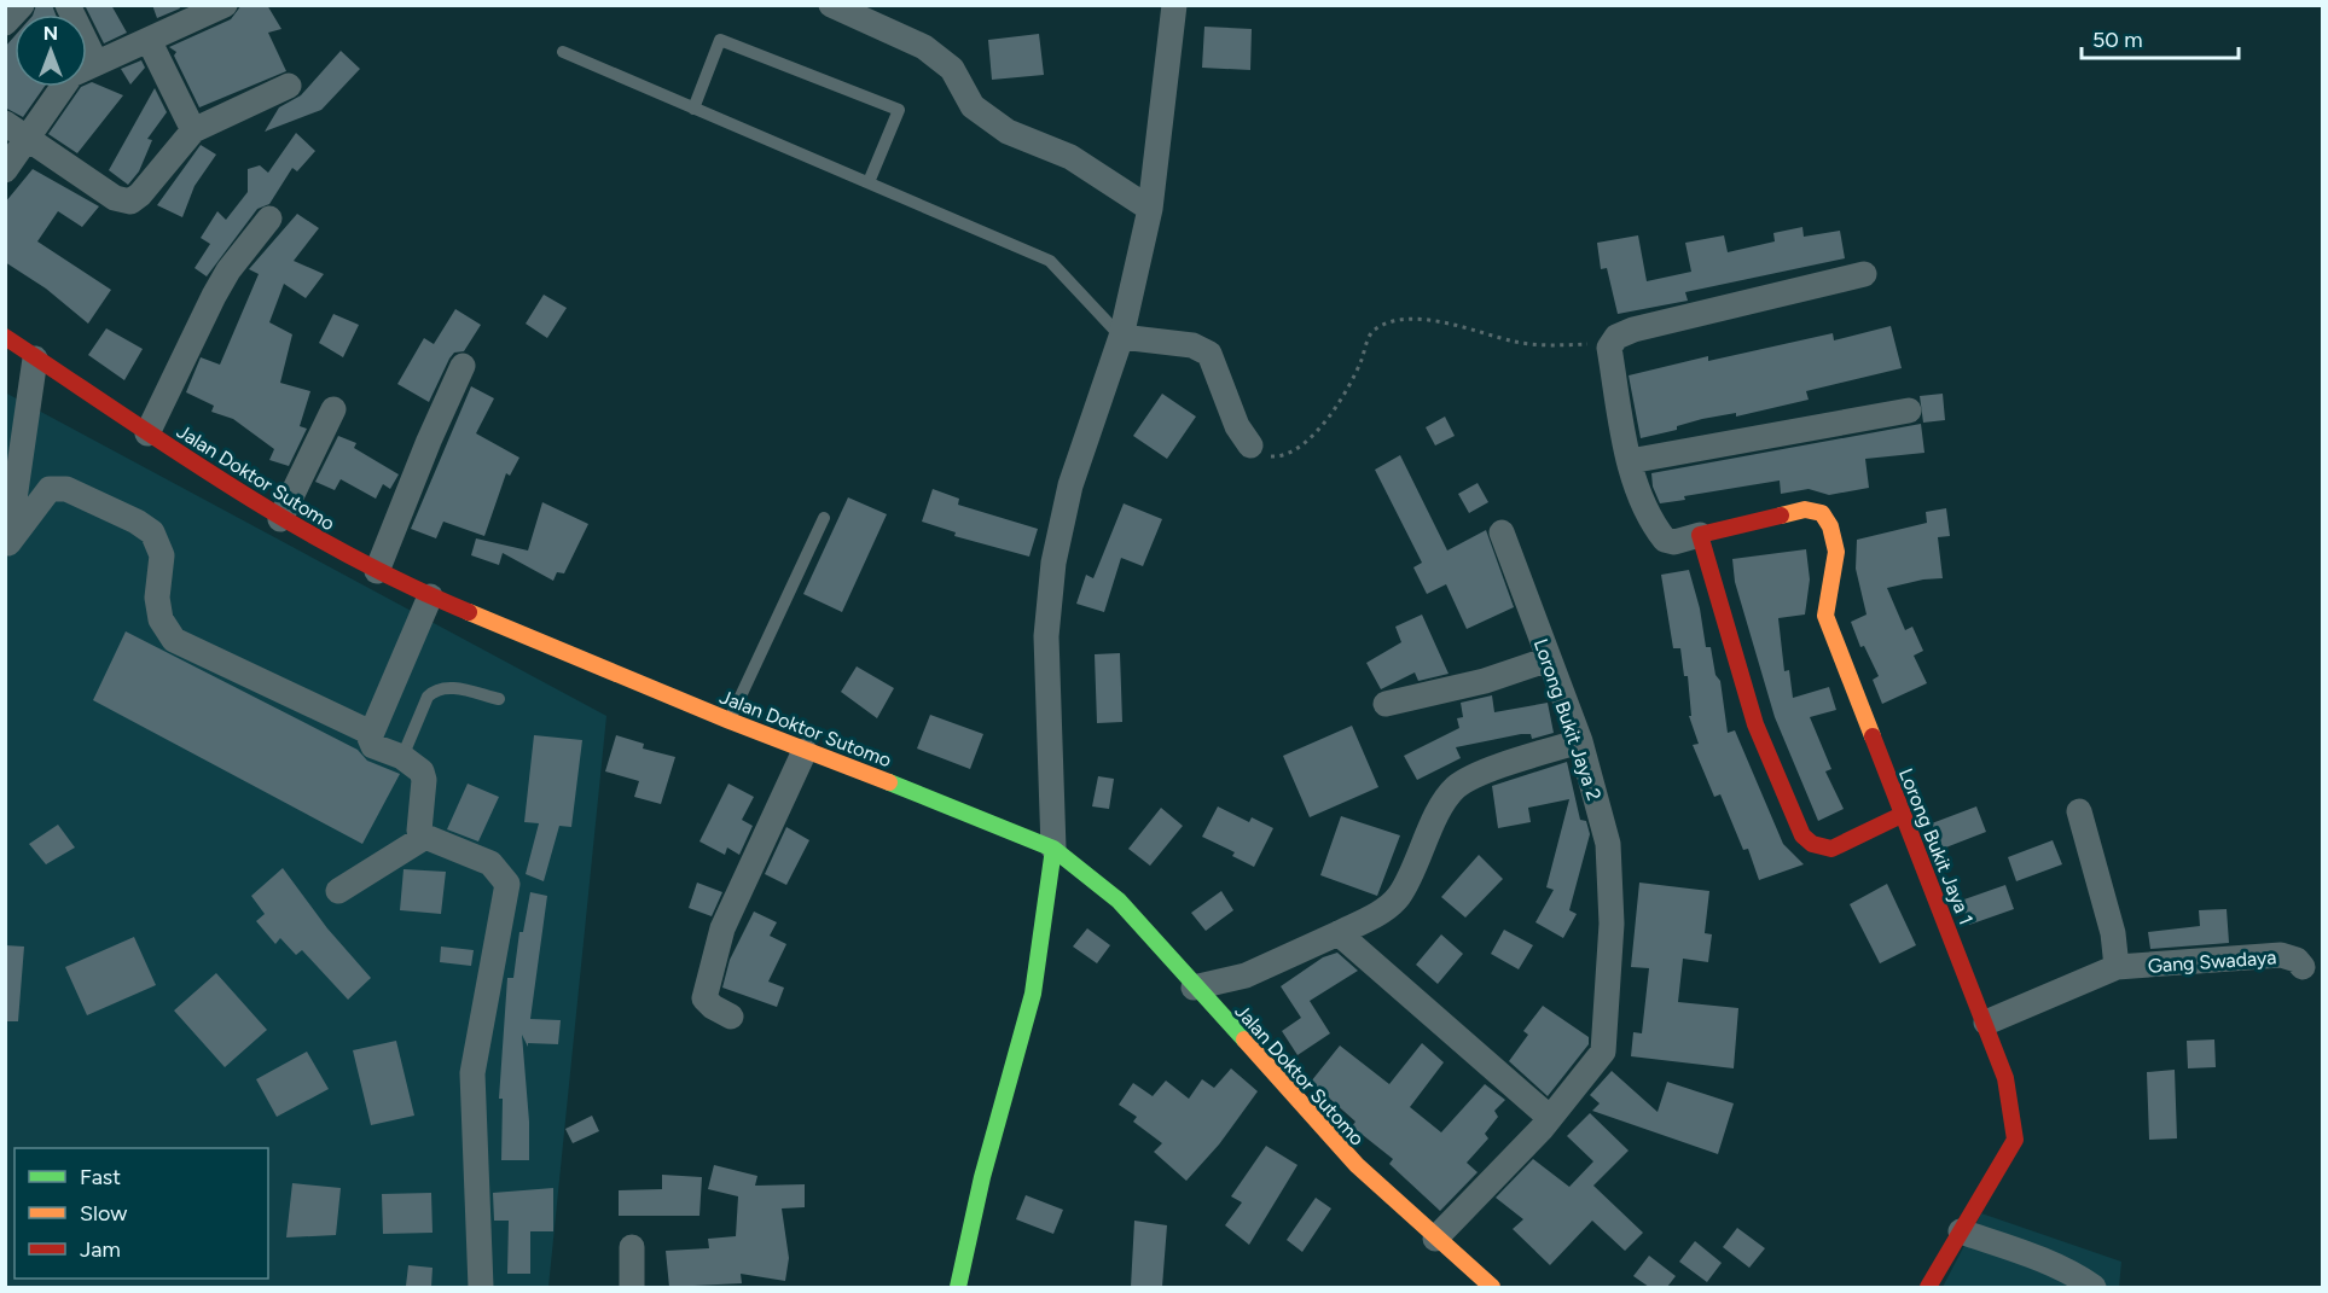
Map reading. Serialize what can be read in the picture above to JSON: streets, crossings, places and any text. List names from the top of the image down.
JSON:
{
  "streets": {
    "street": [
      "Jalan Doktor Sutomo",
      "Lorong Bukit Jaya 2",
      "Lorong Bukit Jaya 1",
      "Gang Swadaya"
    ]
  },
  "crossings": [
    ["Jalan Doktor Sutomo", "Lorong Bukit Jaya 2"],
    ["Lorong Bukit Jaya 1", "Gang Swadaya"]
  ],
  "legend": ["Fast", "Slow", "Jam"],
  "scale_bar": "50 m",
  "north": "top"
}
